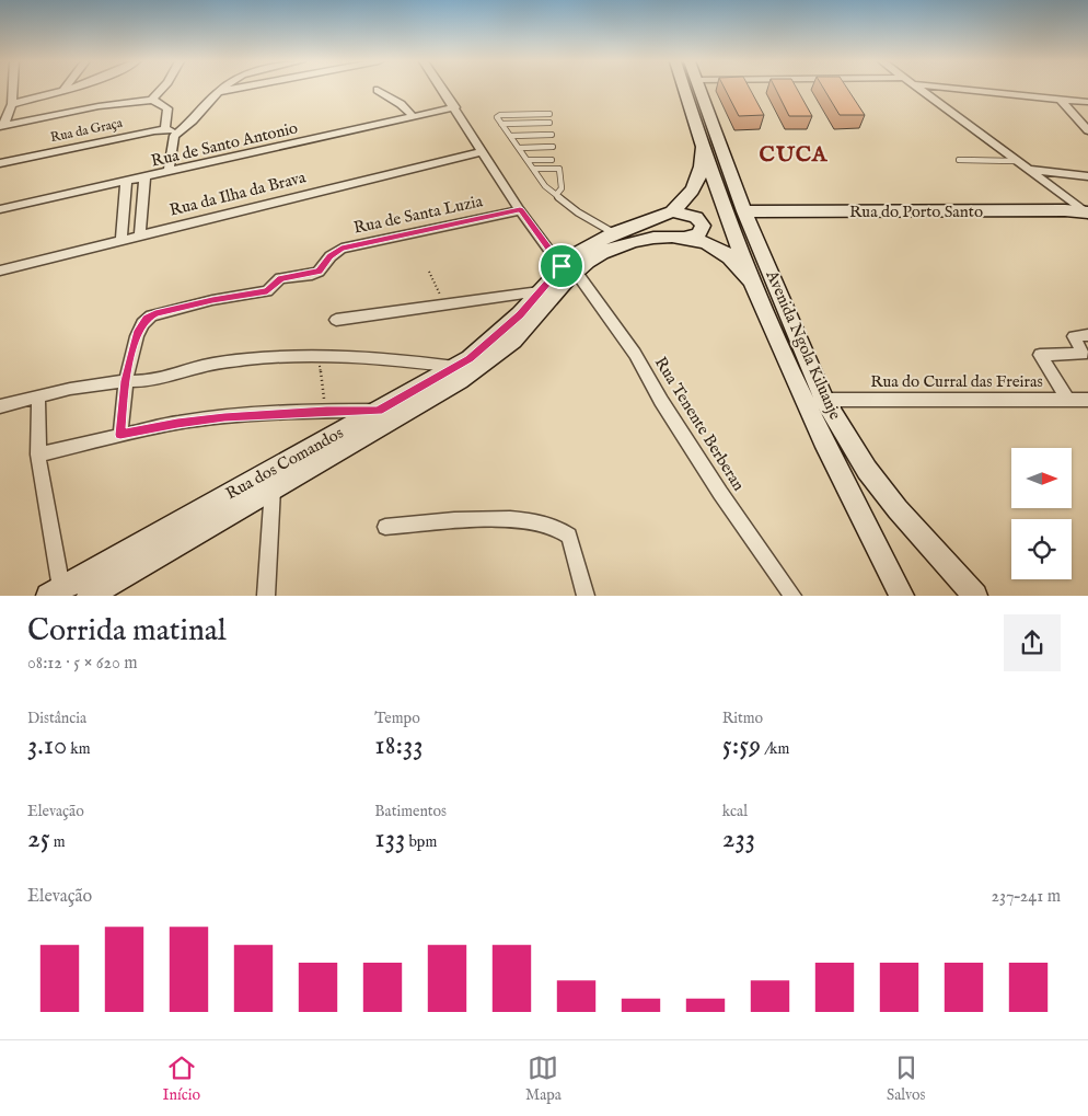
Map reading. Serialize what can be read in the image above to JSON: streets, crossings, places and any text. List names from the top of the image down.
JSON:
{
  "streets": {
    "main road": ["Rua do Porto Santo", "Avenida Ngola Kiluanje", "Rua dos Comandos"],
    "street": [
      "Rua da Graça",
      "Rua de Santo Antonio",
      "Rua da Ilha da Brava",
      "Rua de Santa Luzia",
      "Rua do Curral das Freiras",
      "Rua Tenente Berberan"
    ]
  },
  "crossings": [
    ["Rua de Santo Antonio", "Rua Tenente Berberan"],
    ["Rua da Ilha da Brava", "Rua Tenente Berberan"],
    ["Rua do Porto Santo", "Avenida Ngola Kiluanje"],
    ["Rua de Santa Luzia", "Rua Tenente Berberan"],
    ["Avenida Ngola Kiluanje", "Rua do Curral das Freiras"],
    ["Avenida Ngola Kiluanje", "Rua dos Comandos"],
    ["Rua Tenente Berberan", "Rua dos Comandos"]
  ],
  "districts": ["CUCA"],
  "north": "right",
  "page": {
    "heading": ["Corrida matinal", "08:12 · 5 × 620 m"],
    "stats": [
      ["Distância", "3.10 km"],
      ["Tempo", "18:33"],
      ["Ritmo", "5:59 /km"],
      ["Elevação", "25 m"],
      ["Batimentos", "133 bpm"],
      ["kcal", "233"]
    ],
    "chart": ["Elevação", "237–241 m"],
    "tabs": ["Início", "Mapa", "Salvos"]
  }
}
